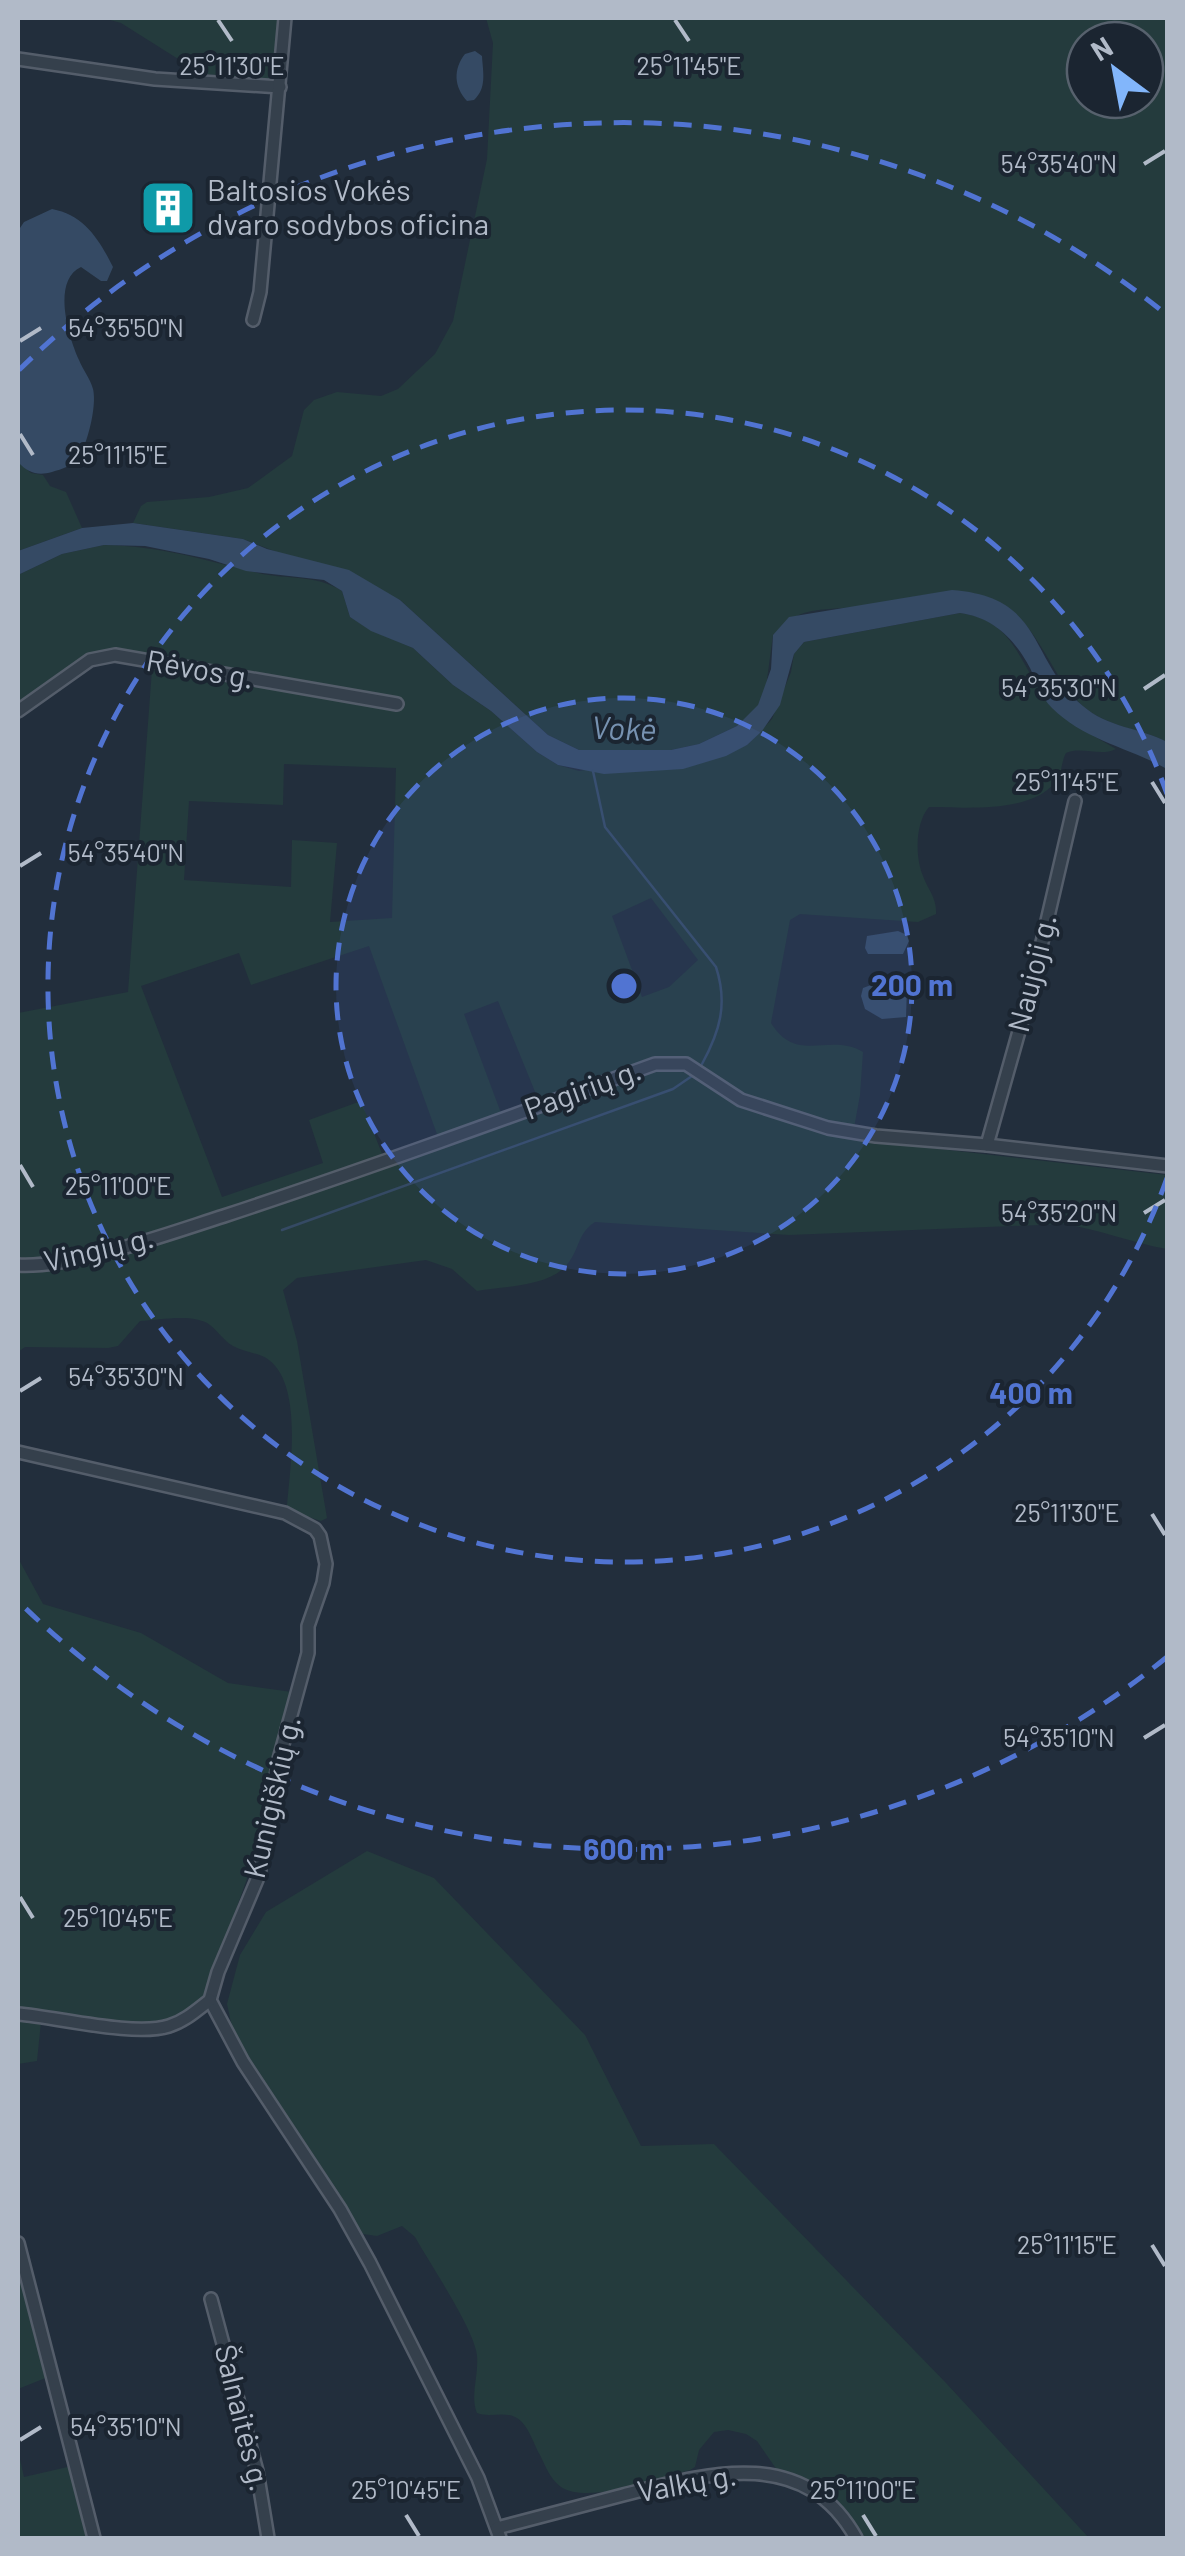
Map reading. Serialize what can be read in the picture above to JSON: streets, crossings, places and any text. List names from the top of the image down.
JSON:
{
  "streets": {
    "street": [
      "Rėvos g.",
      "Naujoji g.",
      "Pagirių g.",
      "Vingių g.",
      "Kunigiškių g.",
      "Šalnaitės g.",
      "Valkų g."
    ]
  },
  "crossings": [
    ["Naujoji g.", "Pagirių g."],
    ["Pagirių g.", "Vingių g."]
  ],
  "water": ["Vokė"],
  "places": {
    "building": ["Baltosios Vokės dvaro sodybos oficina"]
  },
  "north": "top left",
  "coordinates": [
    "25°11'30\"E",
    "25°11'45\"E",
    "54°35'40\"N",
    "54°35'50\"N",
    "25°11'15\"E",
    "54°35'30\"N",
    "25°11'00\"E",
    "54°35'20\"N",
    "54°35'10\"N",
    "25°10'45\"E"
  ],
  "rings": ["200 m", "400 m", "600 m"]
}
